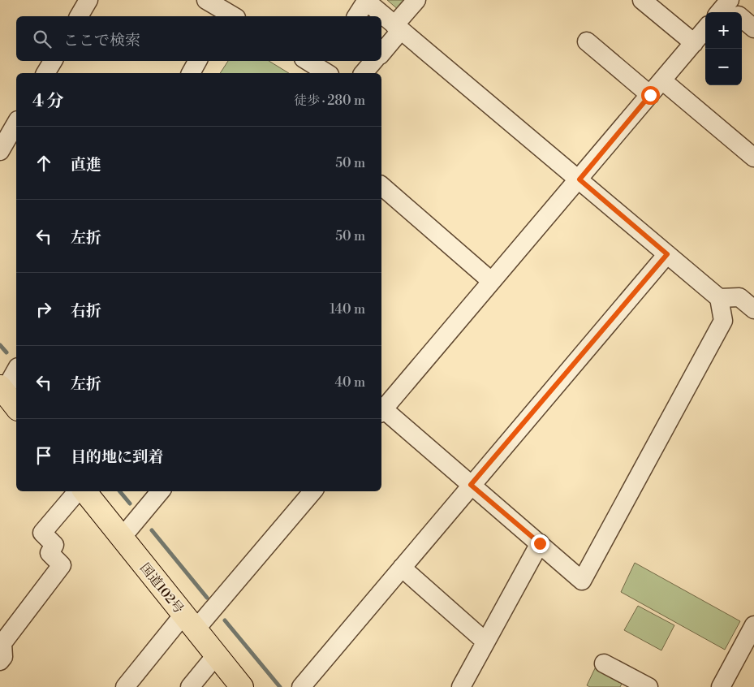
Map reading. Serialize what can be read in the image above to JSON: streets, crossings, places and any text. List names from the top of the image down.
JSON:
{
  "streets": {
    "highway": ["国道102号"]
  },
  "page": {
    "map_buttons": ["+", "−"],
    "search": "ここで検索",
    "heading": ["4 分", "徒歩 · 280 m"],
    "list": [
      ["直進", "50 m"],
      ["左折", "50 m"],
      ["右折", "140 m"],
      ["左折", "40 m"],
      "目的地に到着"
    ]
  }
}
